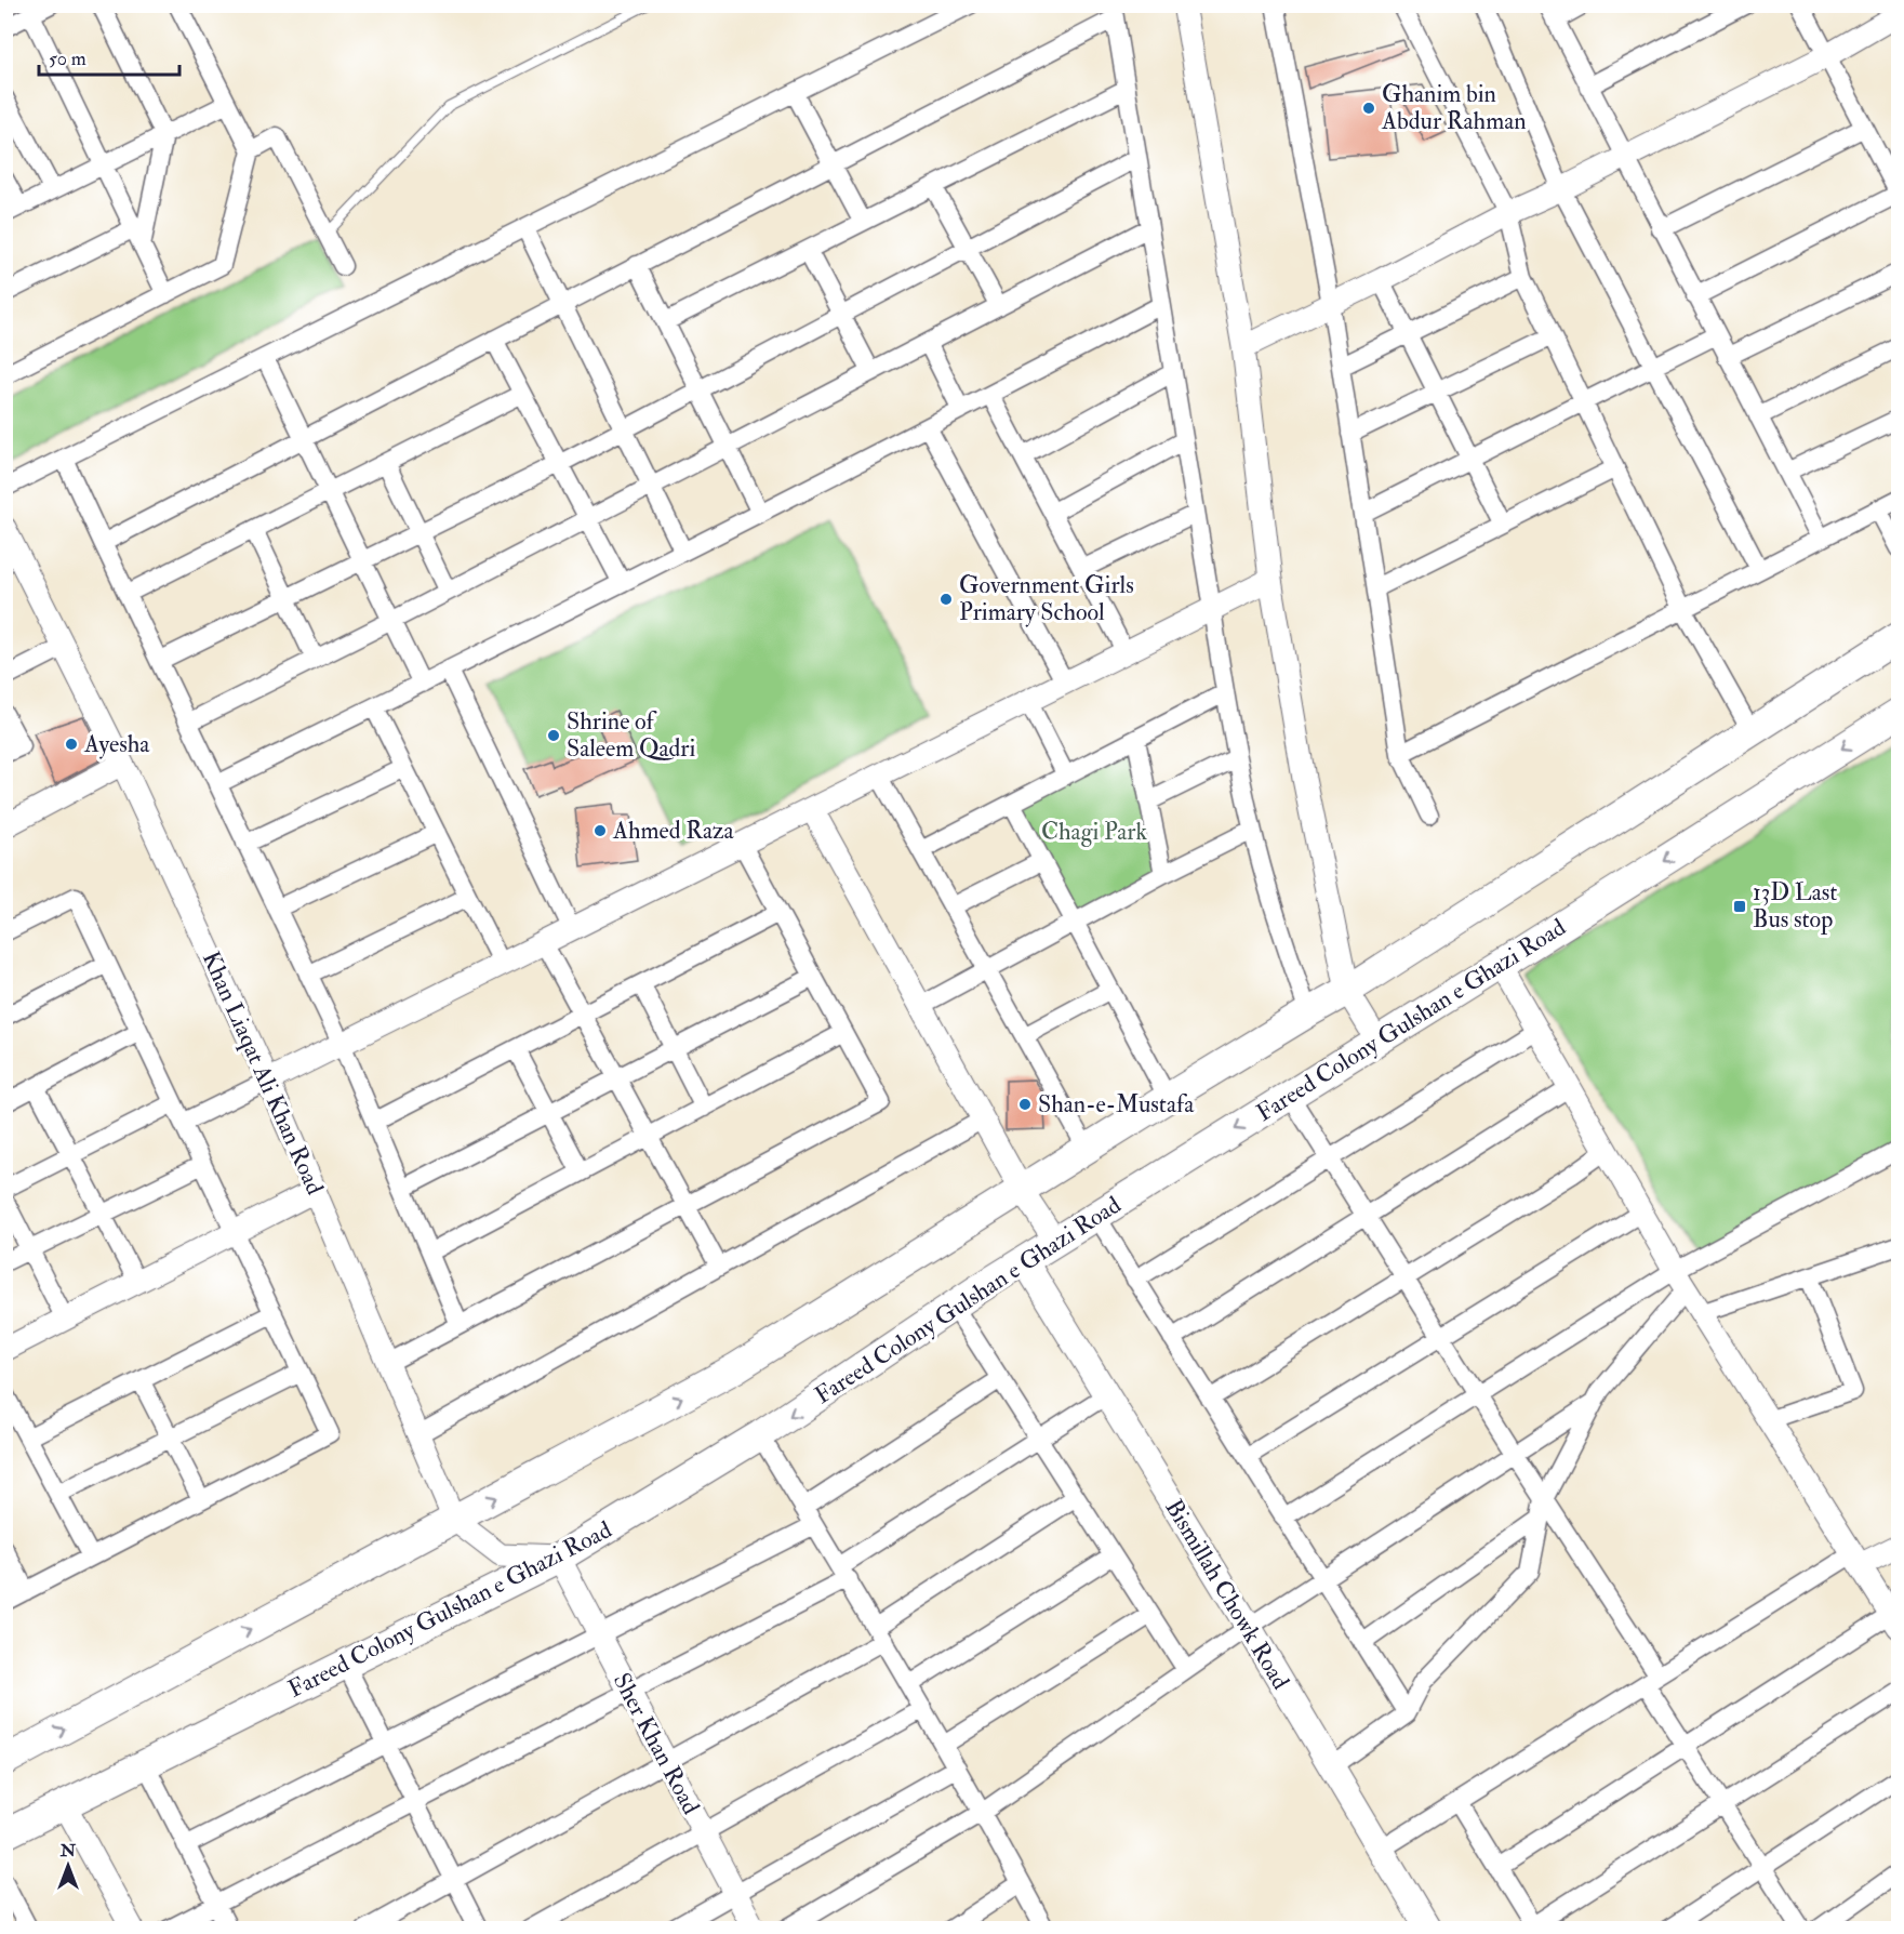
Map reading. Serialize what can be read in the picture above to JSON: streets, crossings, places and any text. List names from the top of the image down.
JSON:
{
  "streets": {
    "main road": ["Fareed Colony Gulshan e Ghazi Road", "Bismillah Chowk Road"],
    "street": ["Khan Liaqat Ali Khan Road", "Sher Khan Road"]
  },
  "crossings": [
    ["Fareed Colony Gulshan e Ghazi Road", "Khan Liaqat Ali Khan Road"],
    ["Fareed Colony Gulshan e Ghazi Road", "Bismillah Chowk Road"],
    ["Fareed Colony Gulshan e Ghazi Road", "Sher Khan Road"],
    ["Khan Liaqat Ali Khan Road", "Sher Khan Road"]
  ],
  "parks": ["Chagi Park"],
  "places": {
    "other": [
      "Ghanim bin Abdur Rahman",
      "Government Girls Primary School",
      "Shrine of Saleem Qadri",
      "Ayesha",
      "Ahmed Raza",
      "Shan-e-Mustafa"
    ],
    "transit": ["13D Last Bus stop"]
  },
  "scale_bar": "50 m",
  "north": "top"
}
